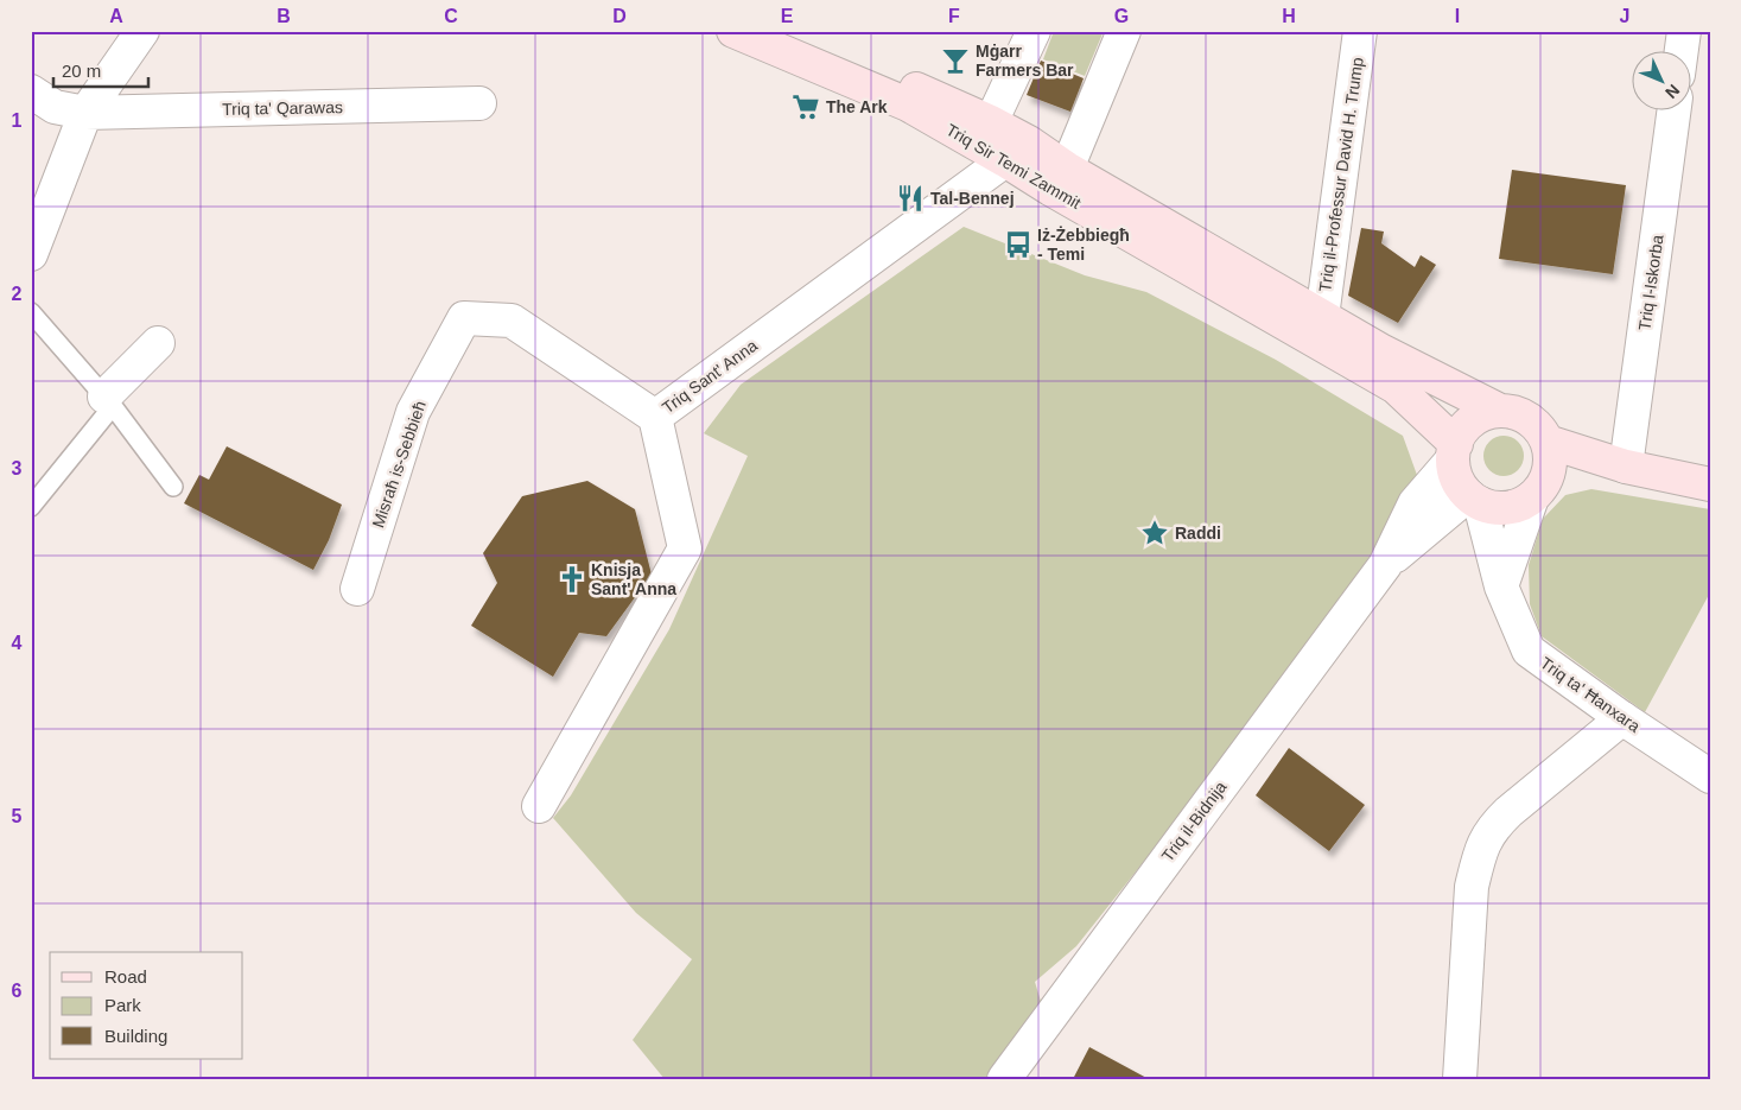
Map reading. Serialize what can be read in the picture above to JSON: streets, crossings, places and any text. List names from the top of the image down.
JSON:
{
  "streets": {
    "main road": ["Triq Sir Temi Zammit"],
    "street": [
      "Triq ta' Qarawas",
      "Triq il-Professur David H. Trump",
      "Triq l-Iskorba",
      "Triq Sant' Anna",
      "Misraħ is-Sebbieħ",
      "Triq ta' Ħanxara",
      "Triq il-Bidnija"
    ]
  },
  "crossings": [
    ["Triq Sir Temi Zammit", "Triq il-Professur David H. Trump"],
    ["Triq Sir Temi Zammit", "Triq Sant' Anna"],
    ["Triq Sir Temi Zammit", "Triq ta' Ħanxara"],
    ["Triq Sir Temi Zammit", "Triq il-Bidnija"],
    ["Triq Sant' Anna", "Misraħ is-Sebbieħ"],
    ["Triq ta' Ħanxara", "Triq il-Bidnija"]
  ],
  "places": {
    "bar": ["Mġarr Farmers Bar"],
    "supermarket": ["The Ark"],
    "restaurant": ["Tal-Bennej"],
    "bus stop": ["Iż-Żebbiegħ - Temi"],
    "place": ["Raddi"],
    "church": ["Knisja Sant' Anna"]
  },
  "legend": ["Road", "Park", "Building"],
  "scale_bar": "20 m",
  "north": "bottom right",
  "grid": {
    "columns": [
      "A",
      "B",
      "C",
      "D",
      "E",
      "F",
      "G",
      "H",
      "I",
      "J"
    ],
    "rows": [
      "1",
      "2",
      "3",
      "4",
      "5",
      "6"
    ]
  }
}
